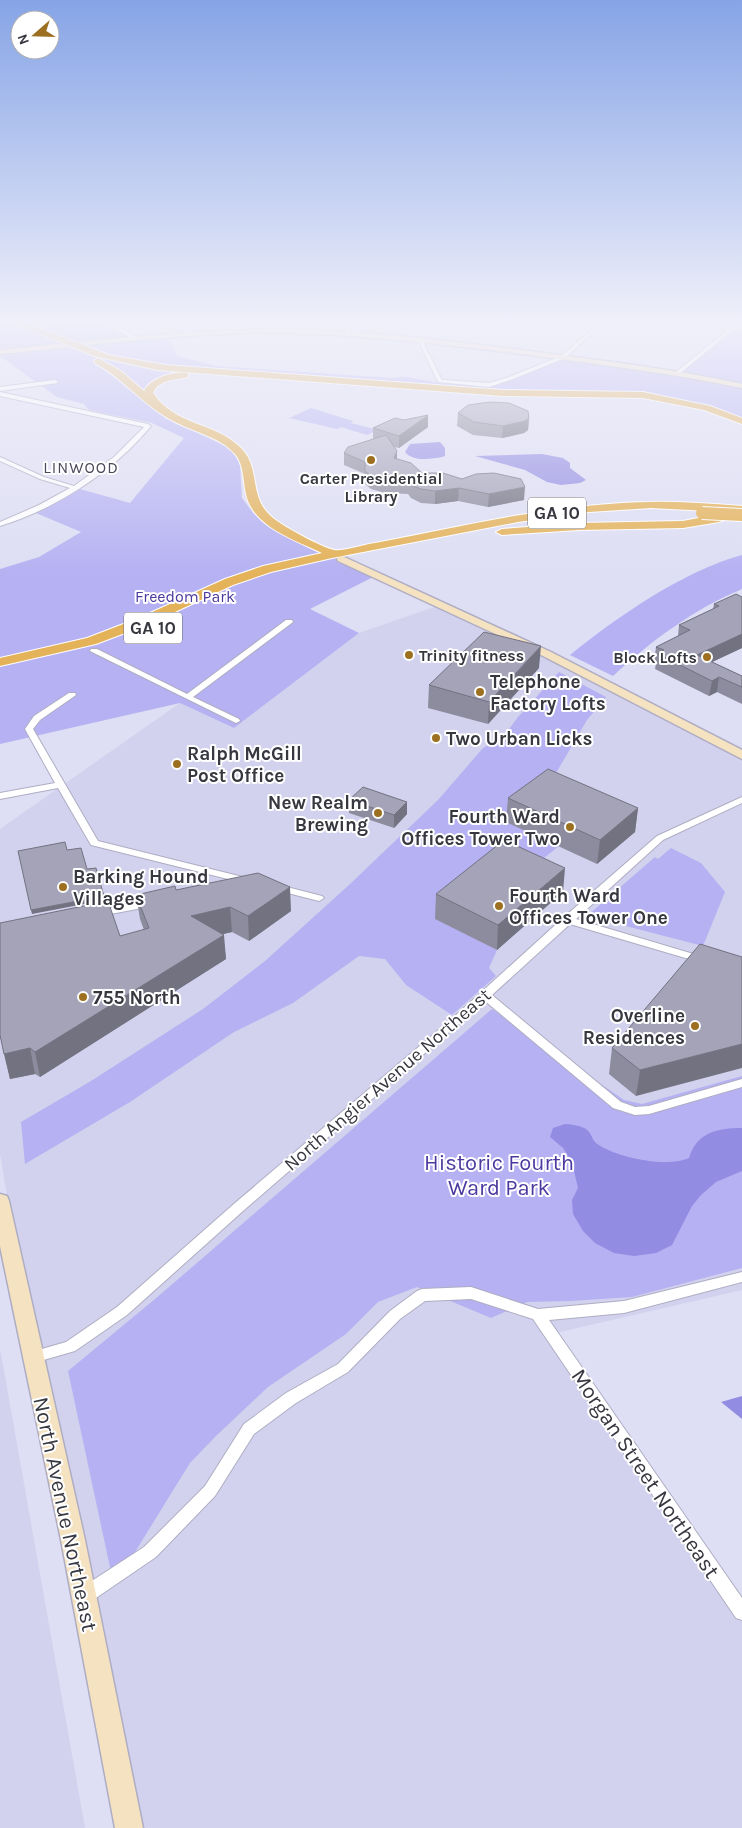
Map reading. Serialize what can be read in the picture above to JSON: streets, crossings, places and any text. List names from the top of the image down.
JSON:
{
  "streets": {
    "highway": ["GA 10"],
    "main road": ["North Avenue Northeast"],
    "street": ["North Angier Avenue Northeast", "Morgan Street Northeast"]
  },
  "crossings": [
    ["North Angier Avenue Northeast", "North Avenue Northeast"]
  ],
  "districts": ["LINWOOD"],
  "parks": ["Freedom Park", "Historic Fourth Ward Park"],
  "places": [
    "Carter Presidential Library",
    "Trinity fitness",
    "Block Lofts",
    "Telephone Factory Lofts",
    "Two Urban Licks",
    "Ralph McGill Post Office",
    "New Realm Brewing",
    "Fourth Ward Offices Tower Two",
    "Barking Hound Villages",
    "Fourth Ward Offices Tower One",
    "755 North",
    "Overline Residences"
  ],
  "north": "left"
}
